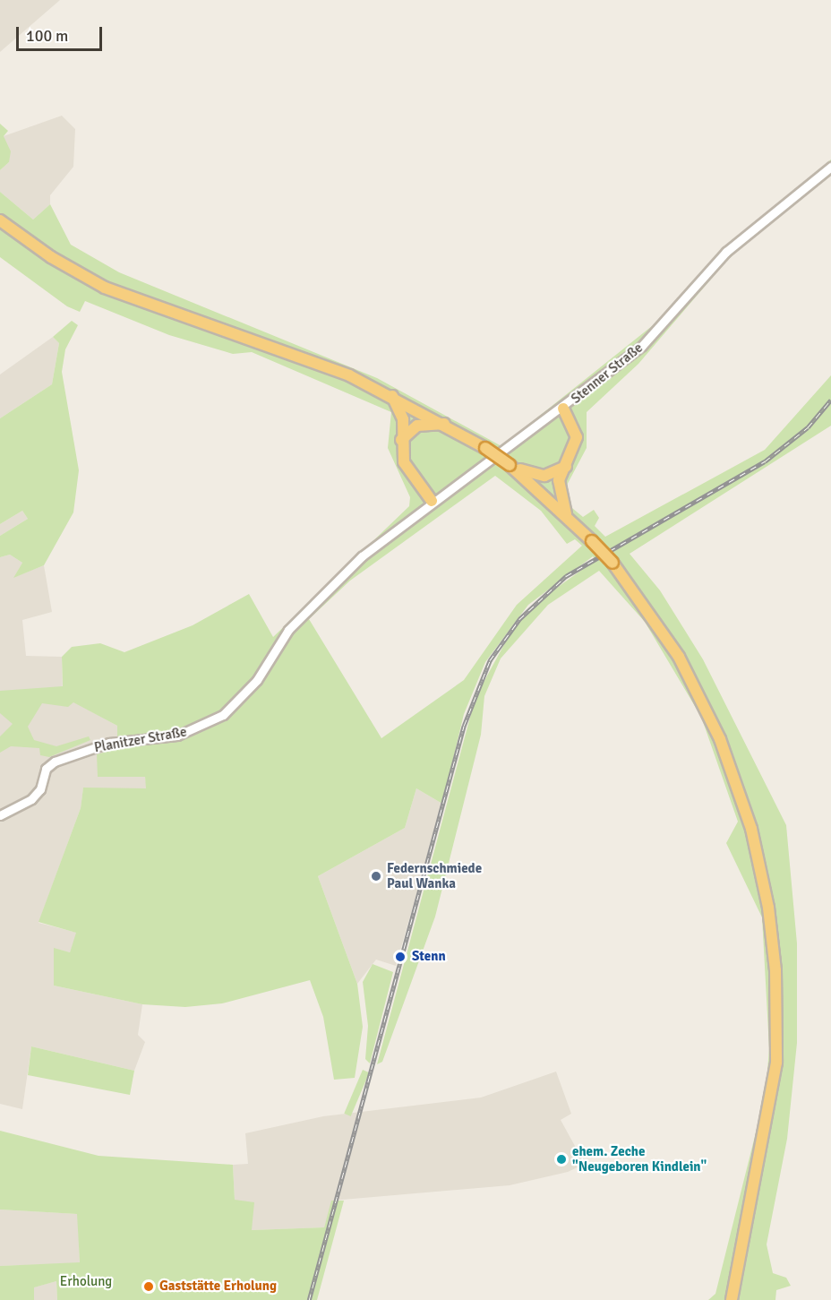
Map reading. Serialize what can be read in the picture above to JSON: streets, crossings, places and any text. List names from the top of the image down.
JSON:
{
  "streets": {
    "street": ["Stenner Straße", "Planitzer Straße"]
  },
  "crossings": [
    ["Stenner Straße", "Planitzer Straße"]
  ],
  "parks": ["Erholung"],
  "places": [
    "Federnschmiede Paul Wanka",
    "Stenn",
    "ehem. Zeche \"Neugeboren Kindlein\"",
    "Gaststätte Erholung"
  ],
  "scale_bar": "100 m"
}
